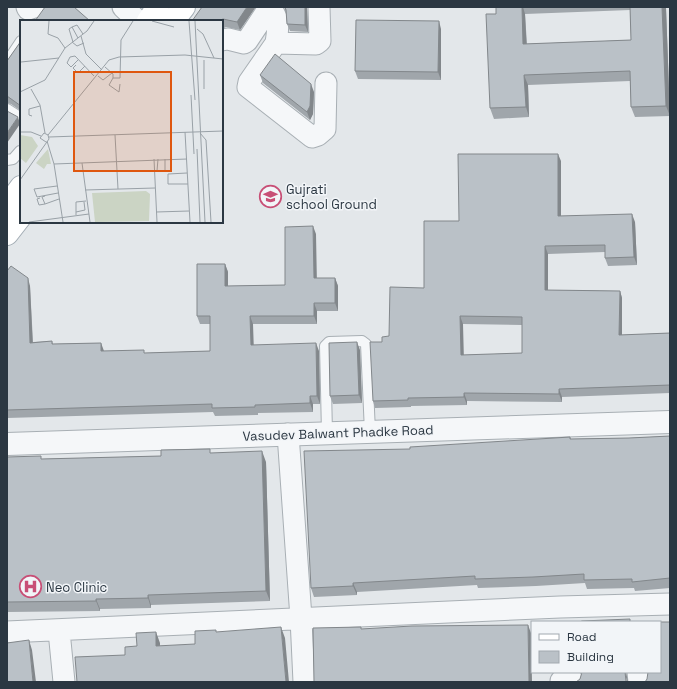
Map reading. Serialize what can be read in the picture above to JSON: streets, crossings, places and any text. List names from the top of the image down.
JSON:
{
  "streets": {
    "street": ["Vasudev Balwant Phadke Road"]
  },
  "places": {
    "school or university": ["Gujrati school Ground"],
    "hospital": ["Neo Clinic"]
  },
  "legend": ["Road", "Building"]
}
